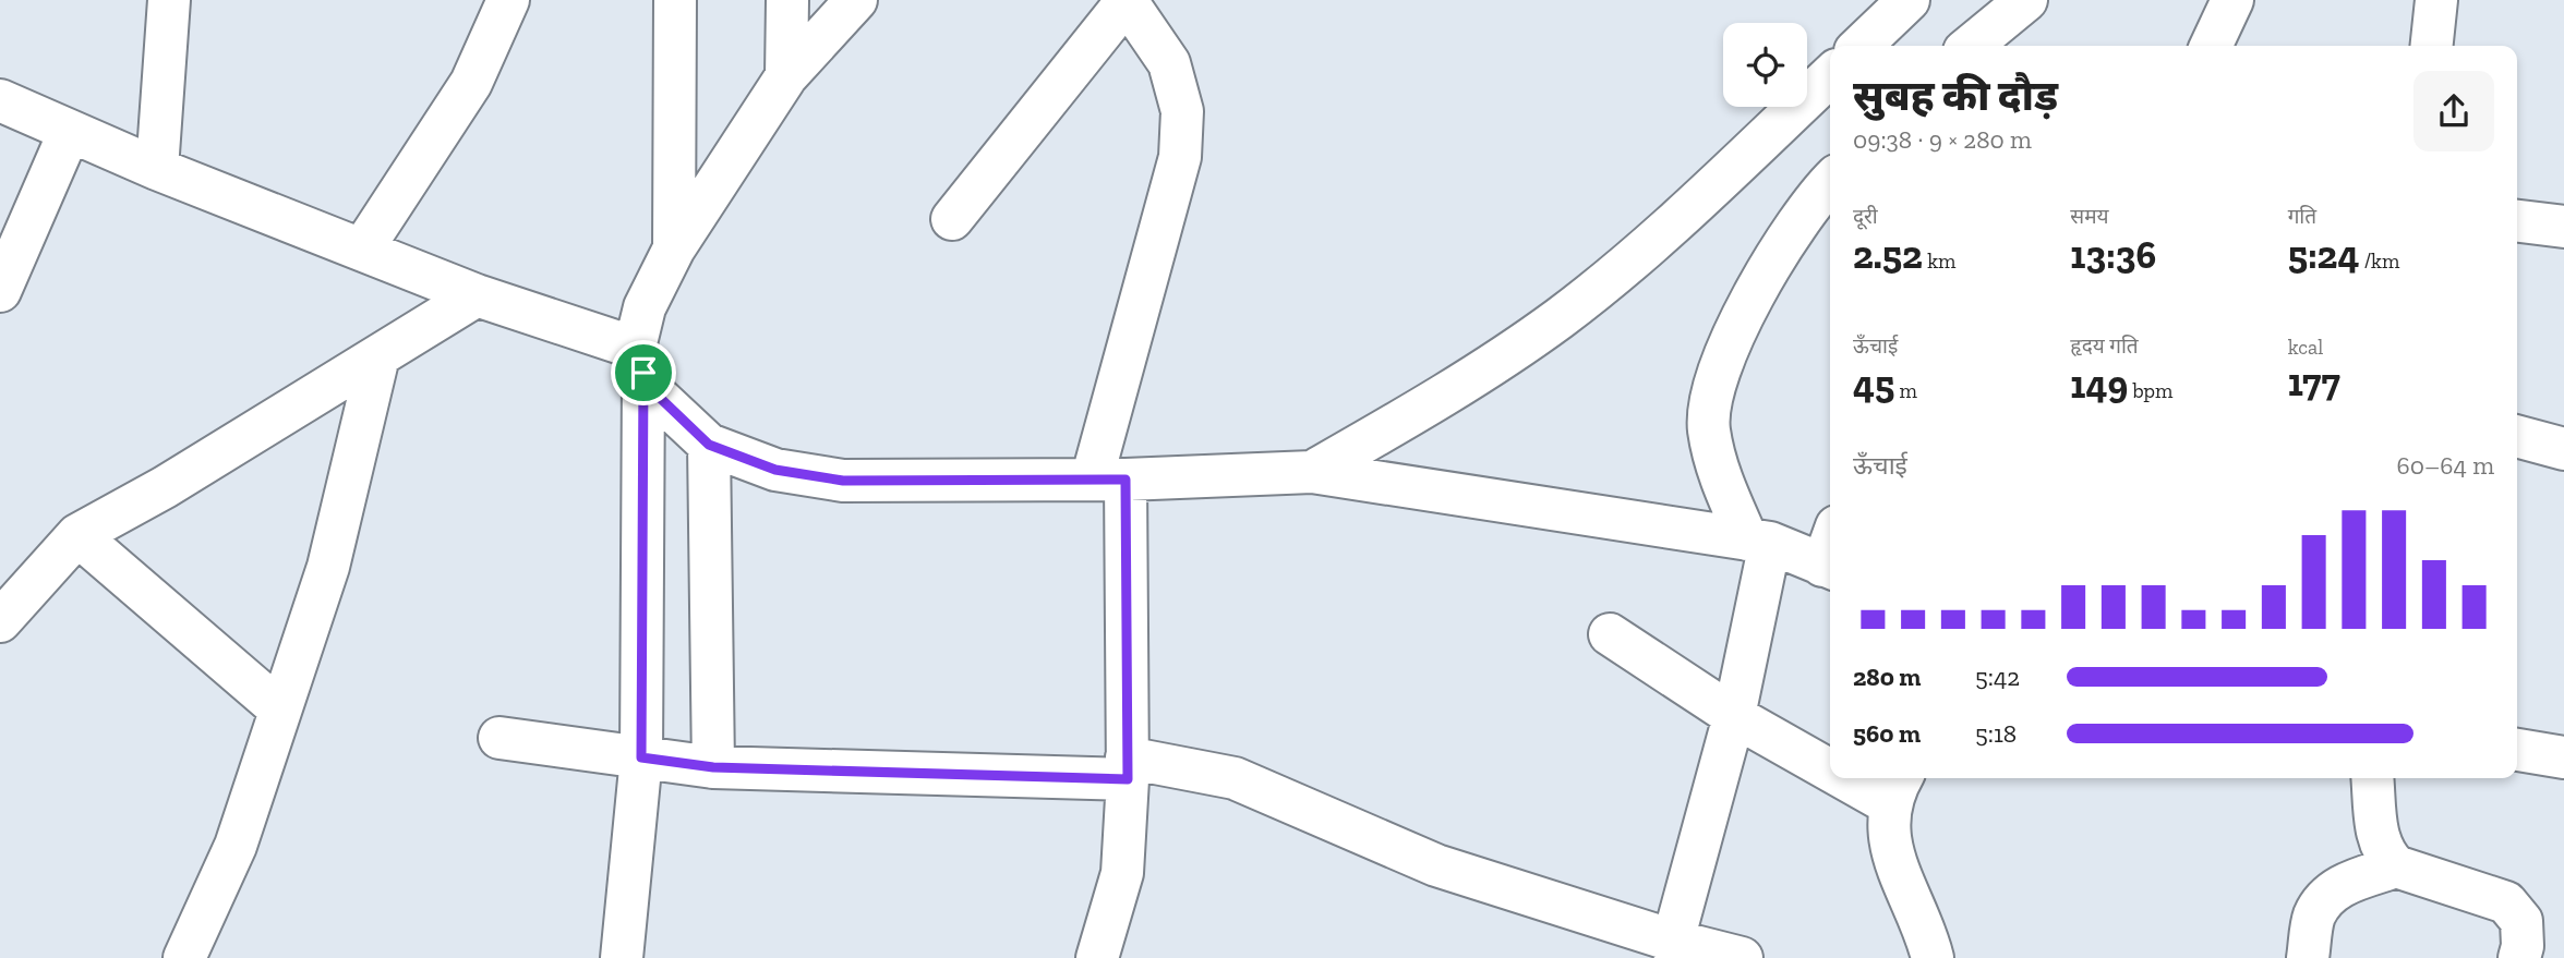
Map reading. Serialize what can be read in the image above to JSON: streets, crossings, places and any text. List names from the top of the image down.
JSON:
{
  "page": {
    "heading": ["सुबह की दौड़", "09:38 · 9 × 280 m"],
    "stats": [
      ["दूरी", "2.52 km"],
      ["समय", "13:36"],
      ["गति", "5:24 /km"],
      ["ऊँचाई", "45 m"],
      ["हृदय गति", "149 bpm"],
      ["kcal", "177"]
    ],
    "chart": ["ऊँचाई", "60–64 m"],
    "list": [
      {
        "name": "280 m",
        "note": "5:42"
      },
      {
        "name": "560 m",
        "note": "5:18"
      }
    ]
  }
}
